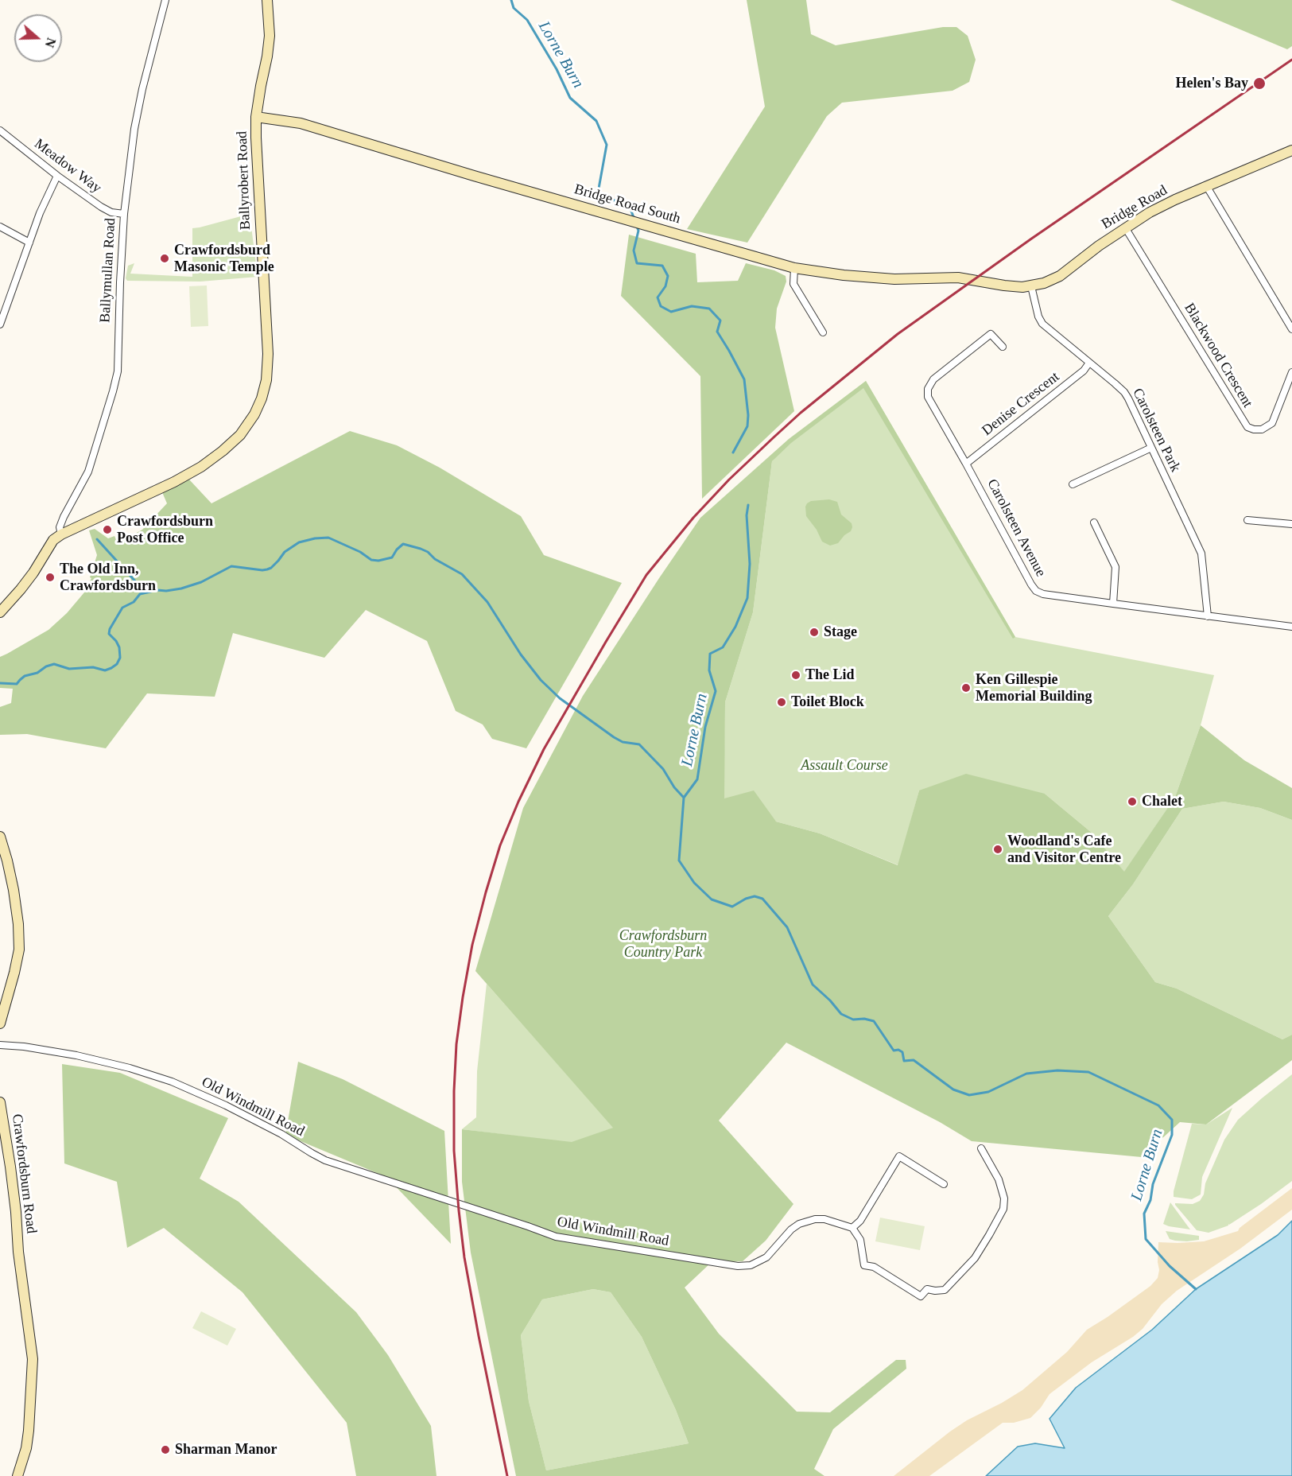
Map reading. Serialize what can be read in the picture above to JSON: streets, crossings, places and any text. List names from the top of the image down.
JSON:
{
  "streets": {
    "main road": [
      "Ballyrobert Road",
      "Bridge Road South",
      "Bridge Road",
      "Crawfordsburn Road"
    ],
    "street": [
      "Meadow Way",
      "Ballymullan Road",
      "Blackwood Crescent",
      "Denise Crescent",
      "Carolsteen Park",
      "Carolsteen Avenue",
      "Old Windmill Road"
    ]
  },
  "crossings": [
    ["Meadow Way", "Ballymullan Road"],
    ["Ballyrobert Road", "Bridge Road South"],
    ["Ballyrobert Road", "Ballymullan Road"],
    ["Bridge Road South", "Bridge Road"],
    ["Bridge Road", "Blackwood Crescent"],
    ["Bridge Road", "Carolsteen Park"],
    ["Denise Crescent", "Carolsteen Park"],
    ["Denise Crescent", "Carolsteen Avenue"],
    ["Carolsteen Park", "Carolsteen Avenue"]
  ],
  "water": ["Lorne Burn"],
  "parks": ["Assault Course", "Crawfordsburn Country Park"],
  "places": [
    "Helen's Bay",
    "Crawfordsburd Masonic Temple",
    "Crawfordsburn Post Office",
    "The Old Inn, Crawfordsburn",
    "Stage",
    "The Lid",
    "Ken Gillespie Memorial Building",
    "Toilet Block",
    "Chalet",
    "Woodland's Cafe and Visitor Centre",
    "Sharman Manor"
  ],
  "north": "right"
}
